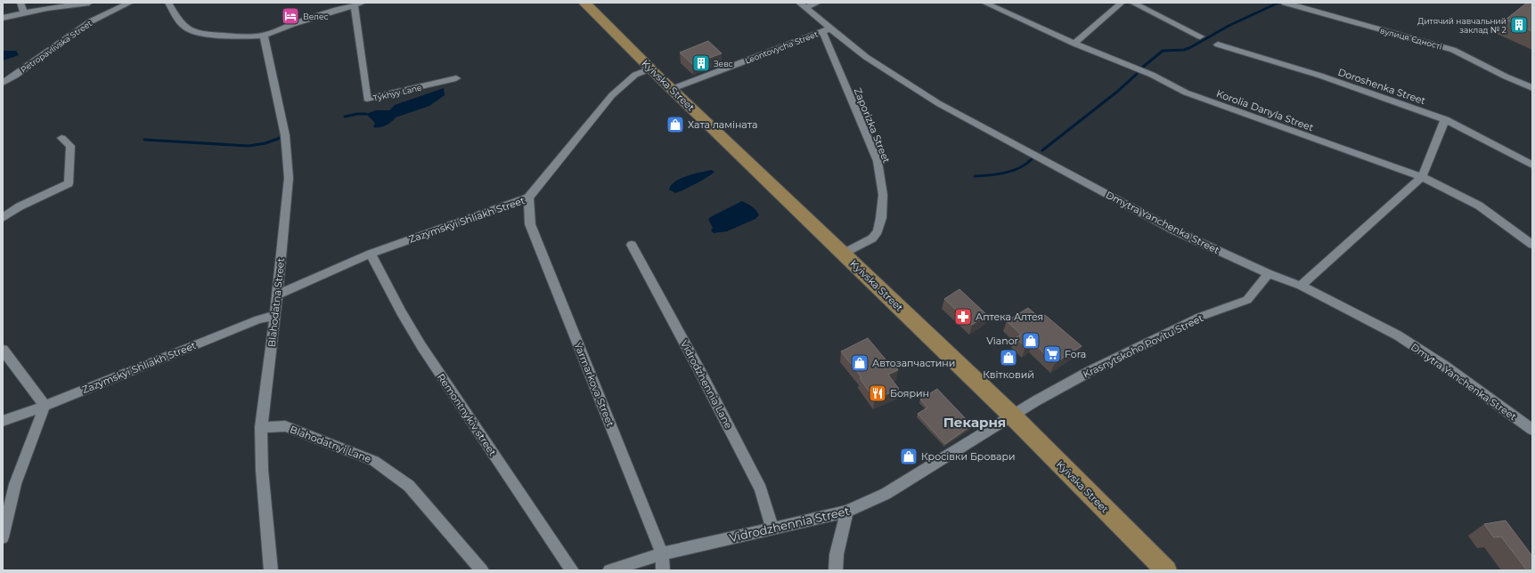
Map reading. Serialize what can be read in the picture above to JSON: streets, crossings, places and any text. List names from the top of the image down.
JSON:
{
  "streets": {
    "main road": ["Kyivska Street"],
    "street": [
      "вулиця Єдності",
      "Petropavlivska Street",
      "Leontovycha Street",
      "Doroshenka Street",
      "Tykhyy Lane",
      "Korolia Danyla Street",
      "Zaporizka Street",
      "Zazymskyi Shliakh Street",
      "Dmytra Yanchenka Street",
      "Blahodatna Street",
      "Krasnytskoho Povitu Street",
      "Yarmarkova Street",
      "Vidrodzhennia Lane",
      "Remontnykiv street",
      "Blahodatnyi Lane",
      "Vidrodzhennia Street"
    ]
  },
  "crossings": [
    ["Leontovycha Street", "Kyivska Street"],
    ["Leontovycha Street", "Zaporizka Street"],
    ["Leontovycha Street", "Dmytra Yanchenka Street"],
    ["Kyivska Street", "Zaporizka Street"],
    ["Kyivska Street", "Zazymskyi Shliakh Street"],
    ["Kyivska Street", "Krasnytskoho Povitu Street"],
    ["Kyivska Street", "Vidrodzhennia Street"],
    ["Zaporizka Street", "Dmytra Yanchenka Street"],
    ["Zazymskyi Shliakh Street", "Blahodatna Street"],
    ["Zazymskyi Shliakh Street", "Yarmarkova Street"],
    ["Zazymskyi Shliakh Street", "Remontnykiv street"],
    ["Dmytra Yanchenka Street", "Krasnytskoho Povitu Street"],
    ["Blahodatna Street", "Blahodatnyi Lane"],
    ["Krasnytskoho Povitu Street", "Vidrodzhennia Street"],
    ["Yarmarkova Street", "Vidrodzhennia Street"],
    ["Vidrodzhennia Lane", "Vidrodzhennia Street"]
  ],
  "districts": ["Пекарня"],
  "places": {
    "hotel": ["Велес"],
    "building": ["Дитячий навчальний заклад № 2", "Зевс"],
    "shop": [
      "Хата ламіната",
      "Vianor",
      "Квітковий",
      "Автозапчастини",
      "Кросівки Бровари"
    ],
    "pharmacy": ["Аптека Алтея"],
    "supermarket": ["Fora"],
    "restaurant": ["Боярин"]
  }
}
